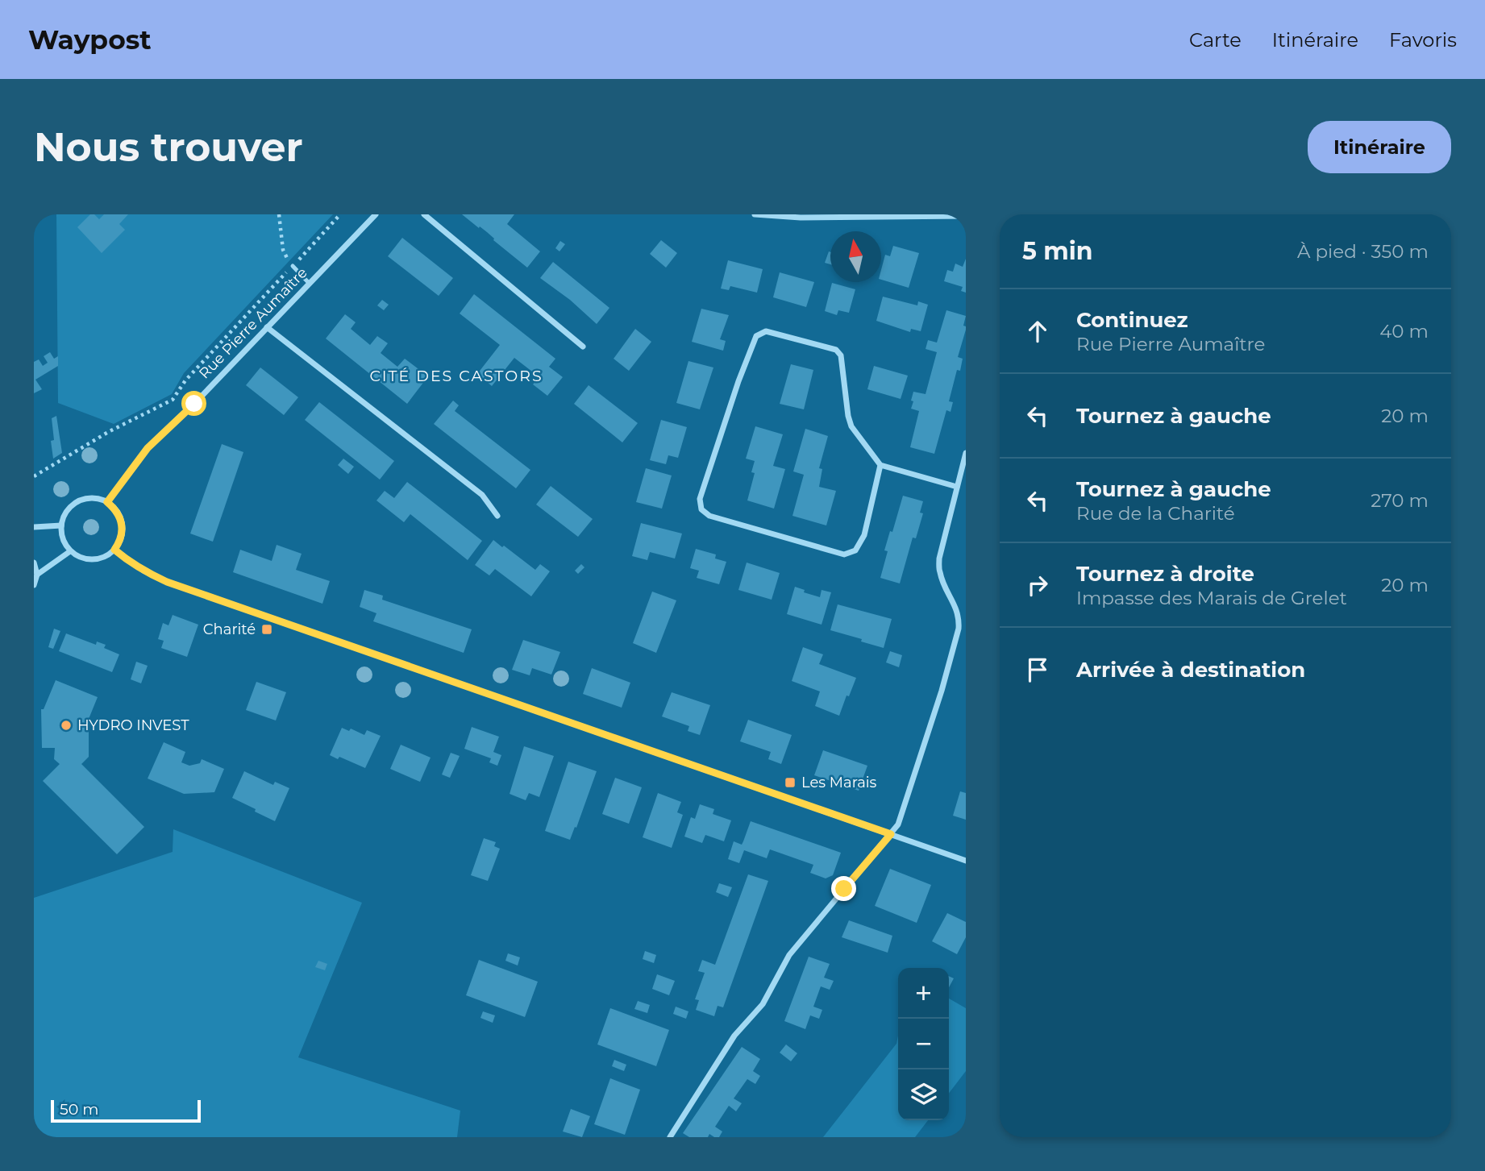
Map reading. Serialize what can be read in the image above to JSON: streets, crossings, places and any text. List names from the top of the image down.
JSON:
{
  "streets": {
    "street": ["Rue Pierre Aumaître"]
  },
  "districts": ["CITÉ DES CASTORS"],
  "places": {
    "transit": ["Charité", "Les Marais"],
    "other": ["HYDRO INVEST"]
  },
  "scale_bar": "50 m",
  "north": "top",
  "page": {
    "header": "Waypost",
    "nav": ["Carte", "Itinéraire", "Favoris"],
    "buttons": "Itinéraire",
    "title": "Nous trouver",
    "heading": ["5 min", "À pied · 350 m"],
    "list": [
      ["Continuez", "Rue Pierre Aumaître", "40 m"],
      ["Tournez à gauche", "20 m"],
      ["Tournez à gauche", "Rue de la Charité", "270 m"],
      ["Tournez à droite", "Impasse des Marais de Grelet", "20 m"],
      "Arrivée à destination"
    ],
    "map_buttons": ["+", "−"],
    "scale": "50 m"
  }
}
